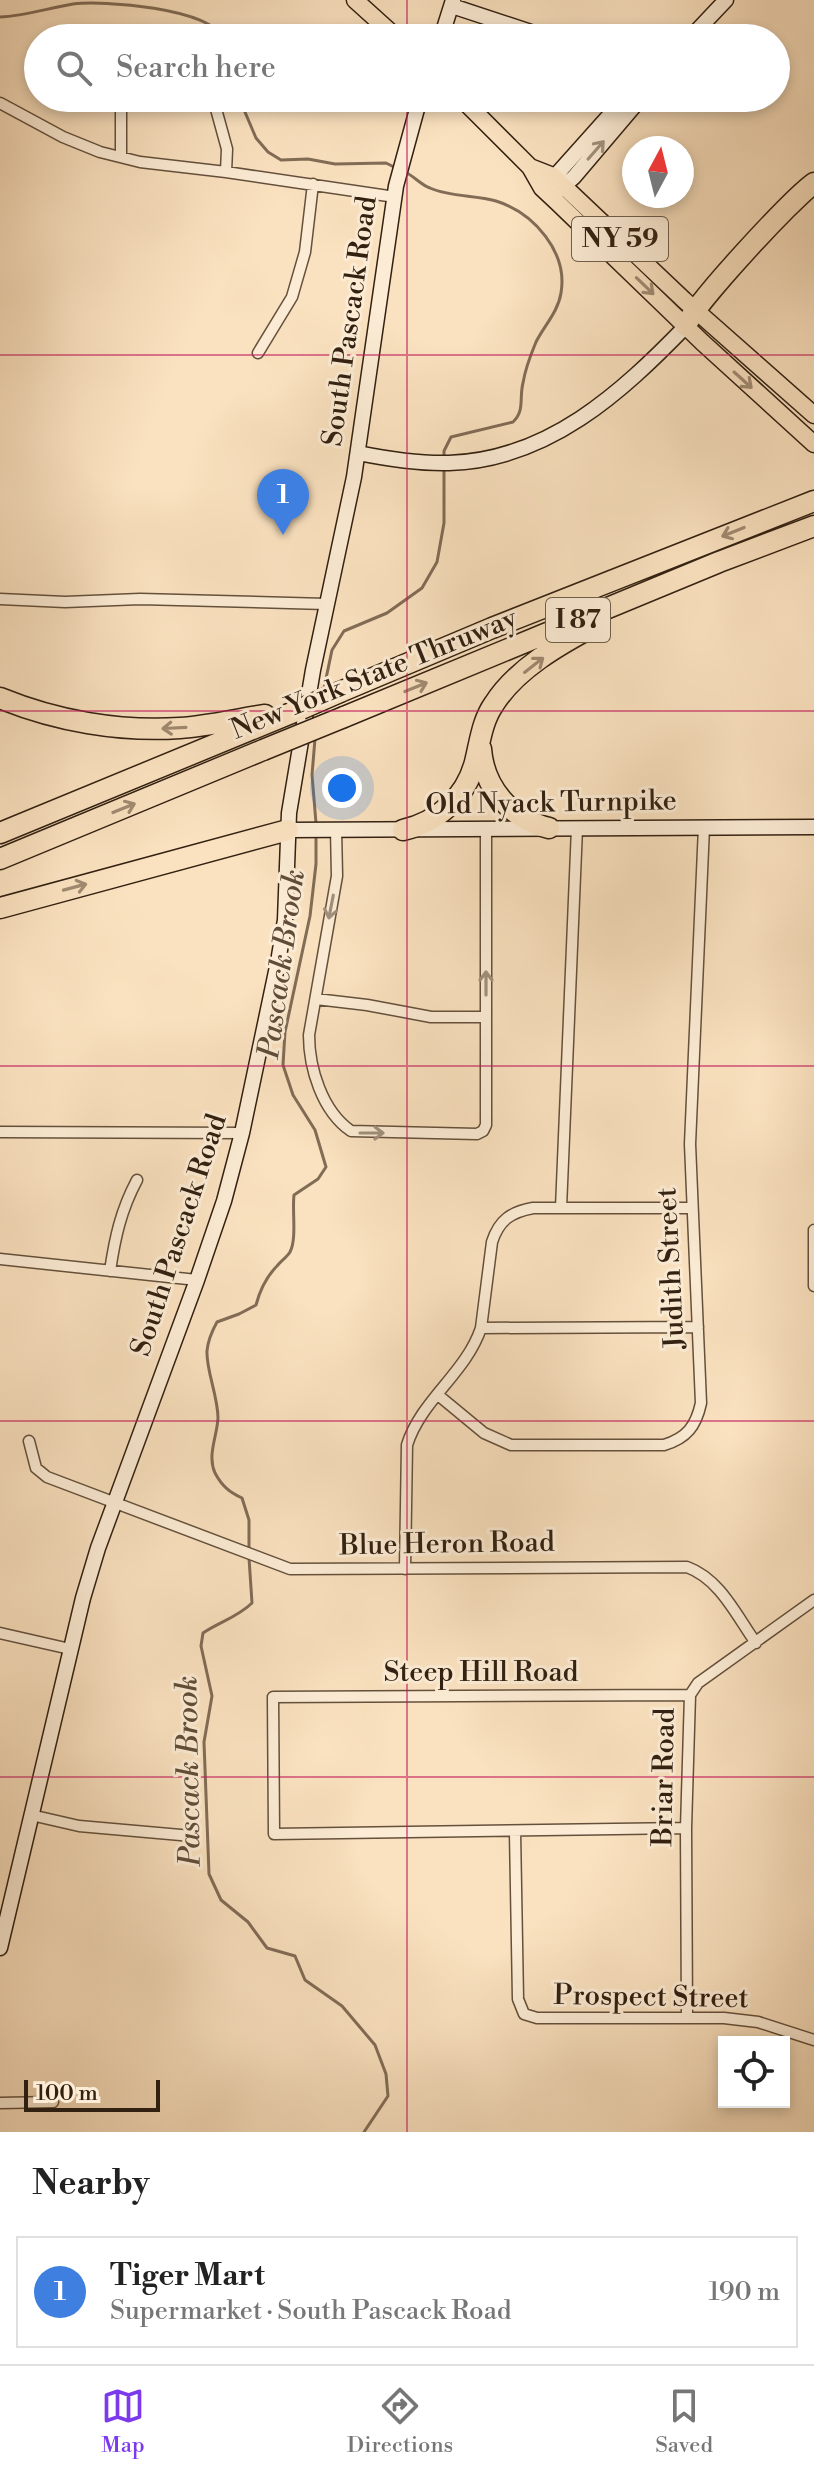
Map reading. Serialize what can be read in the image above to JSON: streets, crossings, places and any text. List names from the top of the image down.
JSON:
{
  "streets": {
    "highway": ["I 87", "New York State Thruway"],
    "main road": ["NY 59"],
    "street": [
      "South Pascack Road",
      "Old Nyack Turnpike",
      "Judith Street",
      "Blue Heron Road",
      "Steep Hill Road",
      "Briar Road",
      "Prospect Street"
    ]
  },
  "crossings": [
    ["South Pascack Road", "Old Nyack Turnpike"],
    ["South Pascack Road", "Blue Heron Road"],
    ["Old Nyack Turnpike", "Judith Street"],
    ["Blue Heron Road", "Briar Road"],
    ["Steep Hill Road", "Briar Road"],
    ["Steep Hill Road", "Prospect Street"],
    ["Briar Road", "Prospect Street"]
  ],
  "water": ["Pascack Brook"],
  "scale_bar": "100 m",
  "north": "top",
  "page": {
    "search": "Search here",
    "pins": "1",
    "scale": "100 m",
    "heading": "Nearby",
    "list": [
      {
        "mark": "1",
        "name": "Tiger Mart",
        "note": "Supermarket · South Pascack Road",
        "value": "190 m"
      }
    ],
    "nav": ["Map", "Directions", "Saved"]
  }
}
